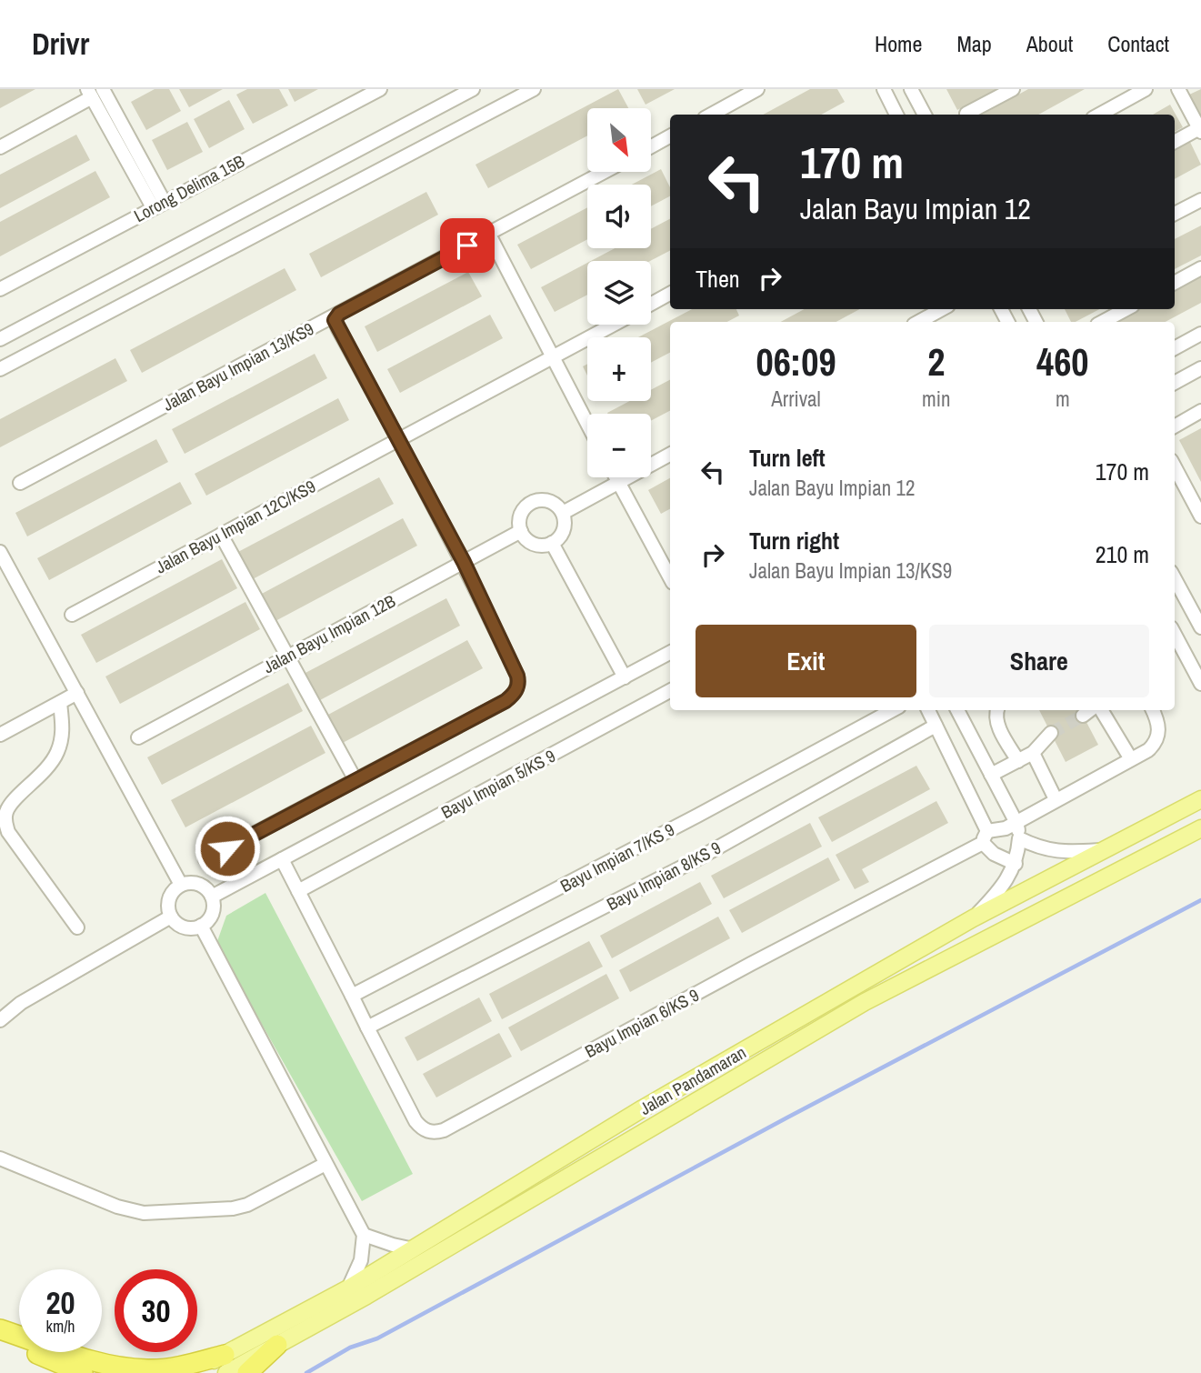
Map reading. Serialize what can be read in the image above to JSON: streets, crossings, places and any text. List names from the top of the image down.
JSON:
{
  "streets": {
    "main road": ["Jalan Pandamaran"],
    "street": [
      "Lorong Delima 15B",
      "Jalan Bayu Impian 13/KS9",
      "Jalan Bayu Impian 12C/KS9",
      "Jalan Bayu Impian 12B",
      "Bayu Impian 5/KS 9",
      "Bayu Impian 7/KS 9",
      "Bayu Impian 8/KS 9",
      "Bayu Impian 6/KS 9"
    ]
  },
  "crossings": [
    ["Bayu Impian 7/KS 9", "Bayu Impian 6/KS 9"],
    ["Bayu Impian 8/KS 9", "Bayu Impian 6/KS 9"]
  ],
  "north": "bottom right",
  "page": {
    "header": "Drivr",
    "nav": [
      "Home",
      "Map",
      "About",
      "Contact"
    ],
    "map_buttons": ["+", "−"],
    "turn": ["170 m", "Jalan Bayu Impian 12"],
    "then": "Then",
    "eta": [
      "06:09",
      "Arrival",
      "2",
      "min",
      "460",
      "m"
    ],
    "list": [
      {
        "name": "Turn left",
        "note": "Jalan Bayu Impian 12",
        "value": "170 m"
      },
      {
        "name": "Turn right",
        "note": "Jalan Bayu Impian 13/KS9",
        "value": "210 m"
      }
    ],
    "buttons": ["Exit", "Share"],
    "speed": "20 km/h",
    "limit": "30"
  }
}
